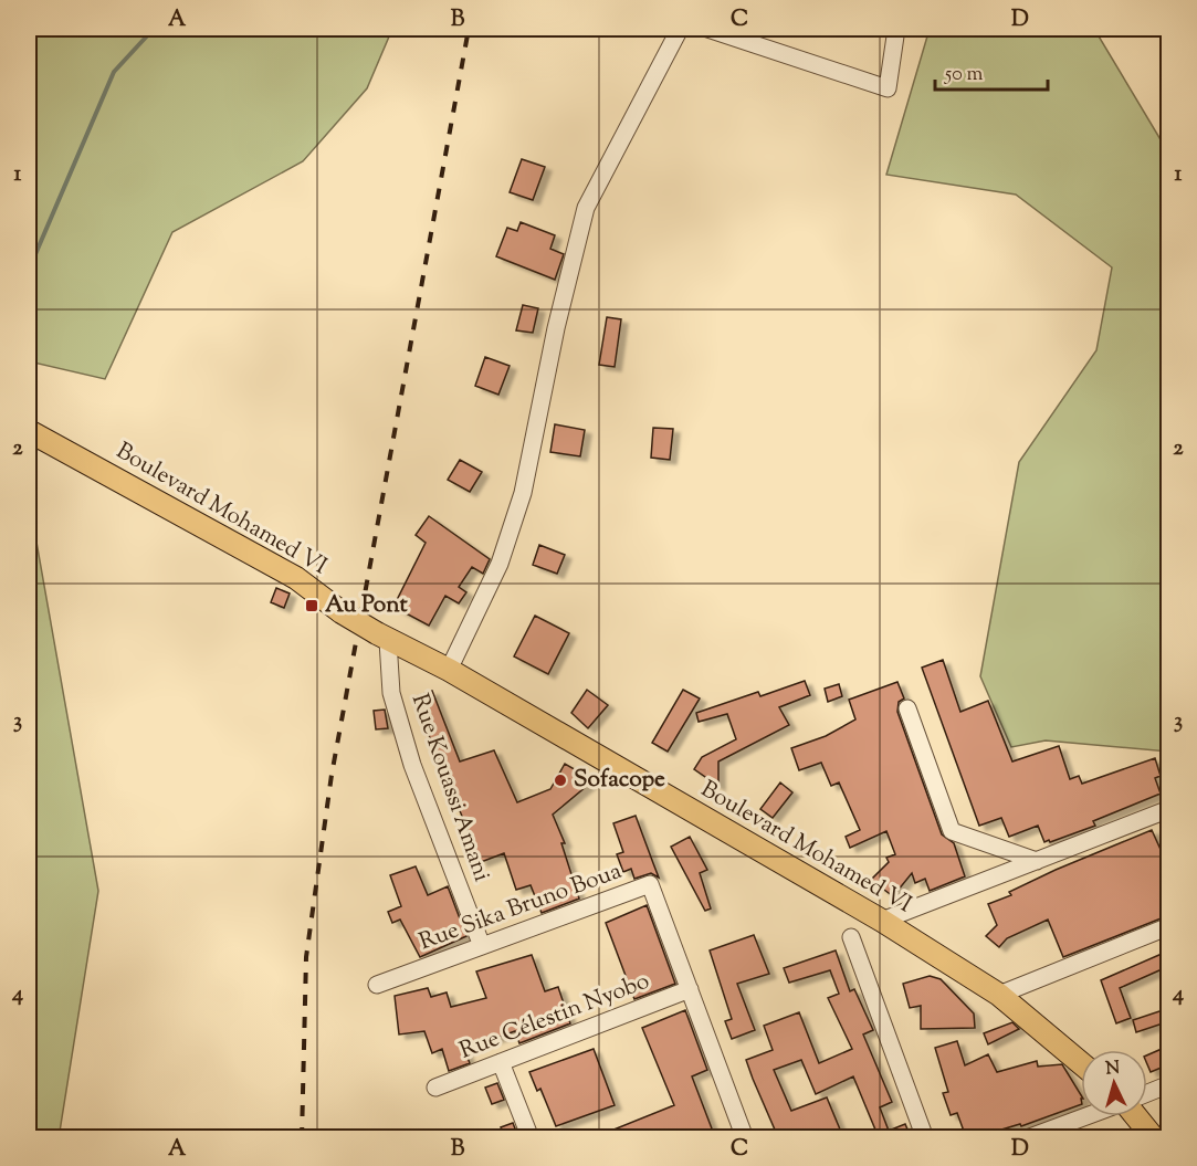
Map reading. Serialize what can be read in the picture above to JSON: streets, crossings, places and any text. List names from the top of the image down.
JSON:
{
  "streets": {
    "main road": ["Boulevard Mohamed VI"],
    "street": ["Rue Kouassi Amani", "Rue Sika Bruno Boua", "Rue Célestin Nyobo"]
  },
  "crossings": [
    ["Boulevard Mohamed VI", "Rue Kouassi Amani"],
    ["Rue Kouassi Amani", "Rue Sika Bruno Boua"],
    ["Rue Sika Bruno Boua", "Rue Célestin Nyobo"]
  ],
  "places": {
    "transit": ["Au Pont"],
    "other": ["Sofacope"]
  },
  "scale_bar": "50 m",
  "north": "top",
  "grid": {
    "columns": [
      "A",
      "B",
      "C",
      "D"
    ],
    "rows": [
      "1",
      "2",
      "3",
      "4"
    ]
  }
}
